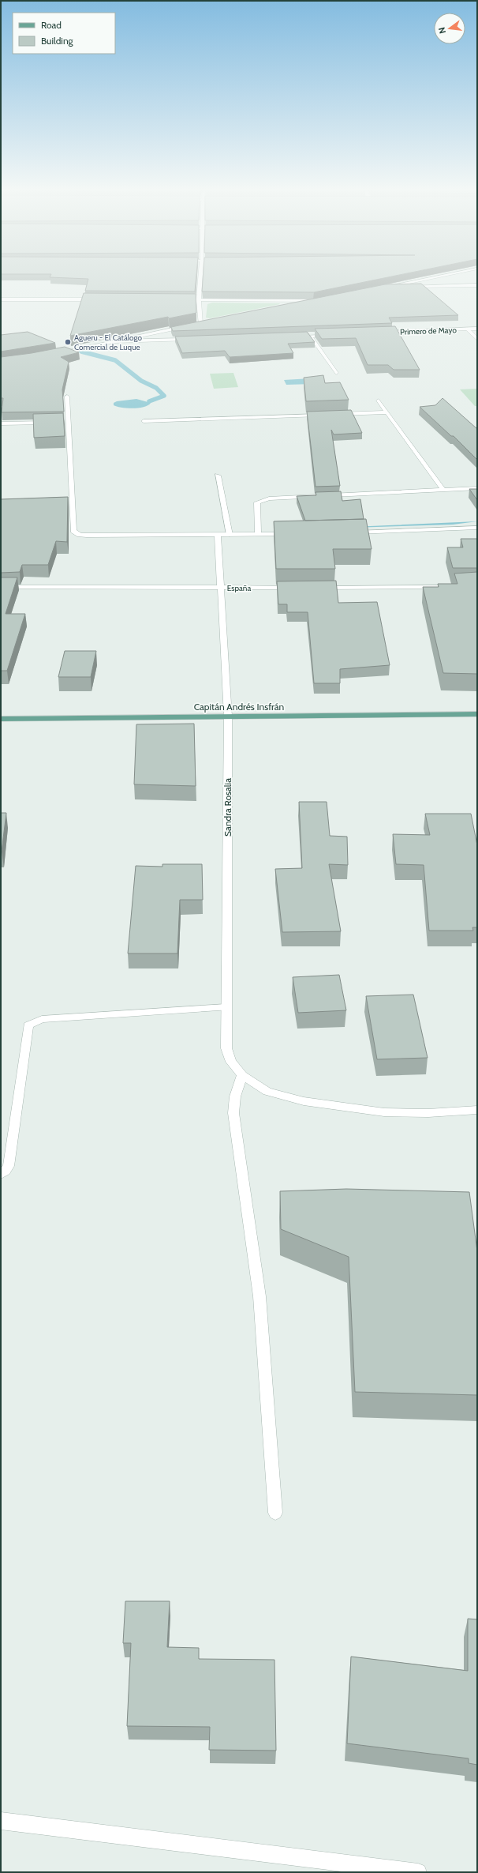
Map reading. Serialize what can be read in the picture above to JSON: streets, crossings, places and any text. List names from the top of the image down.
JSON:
{
  "streets": {
    "main road": ["Capitán Andrés Insfrán"],
    "street": ["Primero de Mayo", "España", "Sandra Rosalia"]
  },
  "crossings": [
    ["España", "Sandra Rosalia"],
    ["Capitán Andrés Insfrán", "Sandra Rosalia"]
  ],
  "places": ["Agueru - El Catálogo Comercial de Luque"],
  "legend": ["Road", "Building"],
  "north": "left"
}
